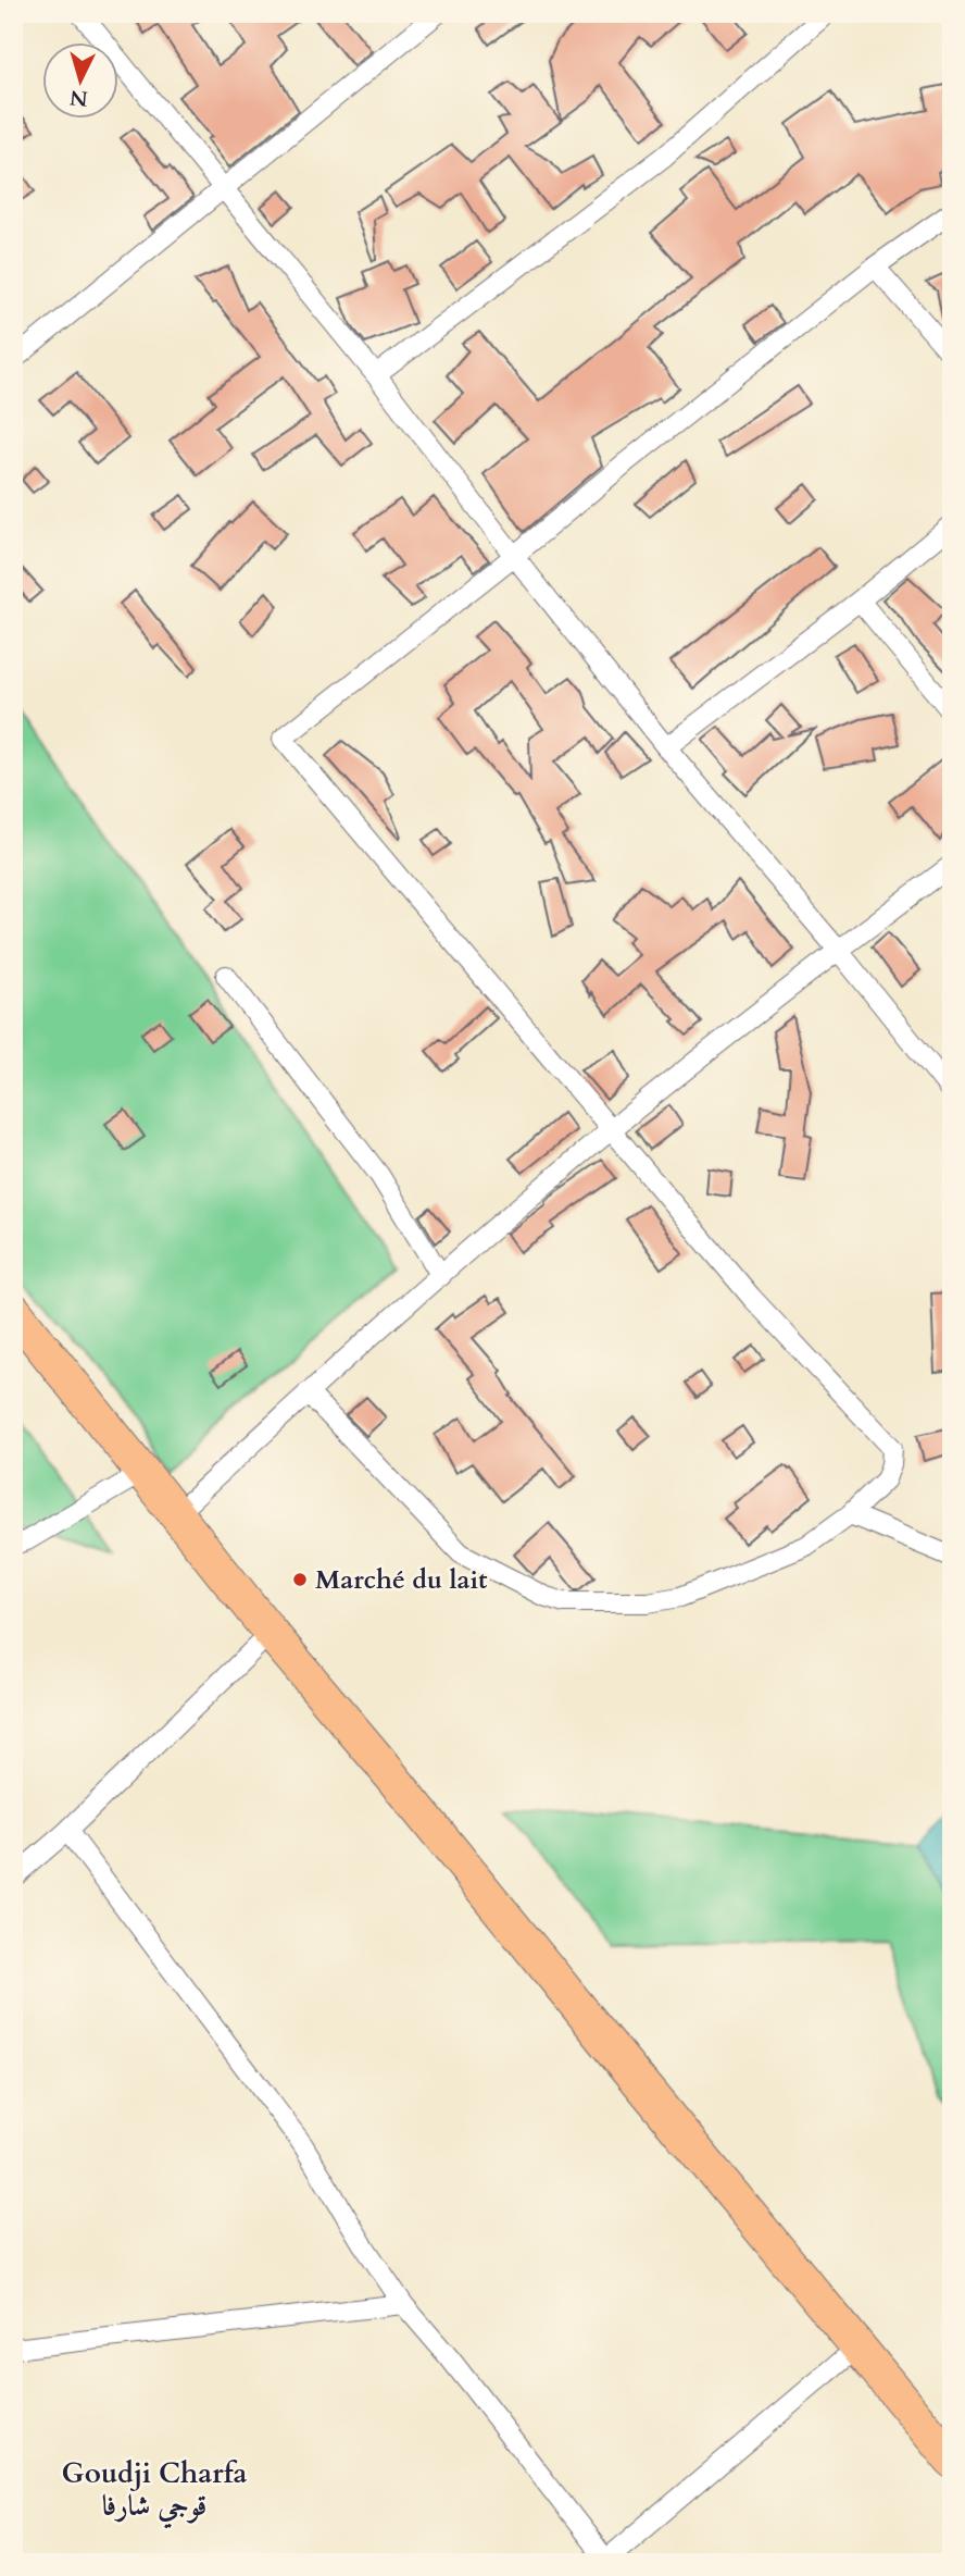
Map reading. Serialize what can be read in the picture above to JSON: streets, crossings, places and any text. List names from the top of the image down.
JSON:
{
  "districts": ["Goudji Charfa قوجي شارفا"],
  "places": ["Marché du lait"],
  "north": "bottom"
}
